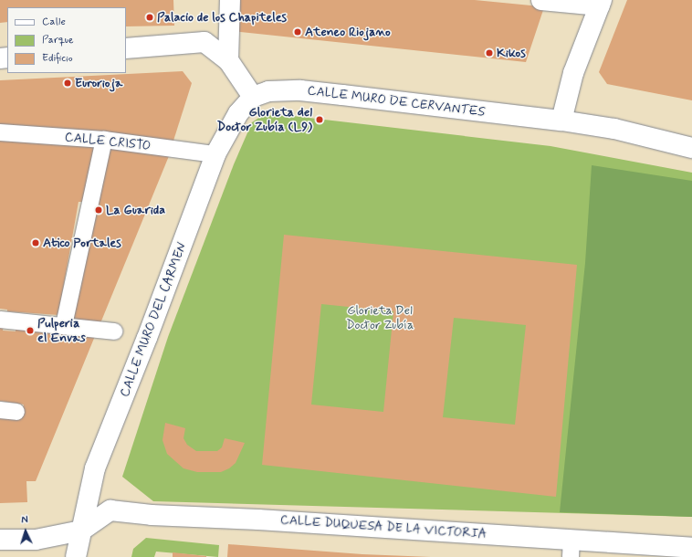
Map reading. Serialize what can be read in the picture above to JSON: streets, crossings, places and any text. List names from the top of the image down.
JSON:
{
  "streets": {
    "main road": ["CALLE MURO DE CERVANTES", "CALLE MURO DEL CARMEN", "CALLE DUQUESA DE LA VICTORIA"],
    "street": ["CALLE CRISTO"]
  },
  "crossings": [
    ["CALLE MURO DE CERVANTES", "CALLE MURO DEL CARMEN"],
    ["CALLE CRISTO", "CALLE MURO DEL CARMEN"],
    ["CALLE MURO DEL CARMEN", "CALLE DUQUESA DE LA VICTORIA"]
  ],
  "parks": ["Glorieta Del Doctor Zubía"],
  "places": [
    "Palacio de los Chapiteles",
    "Ateneo Riojano",
    "Kikos",
    "Eurorioja",
    "Glorieta del Doctor Zubía (L9)",
    "La Guarida",
    "Atico Portales",
    "Pulperia el Envas"
  ],
  "legend": ["Calle", "Parque", "Edificio"],
  "north": "top"
}
